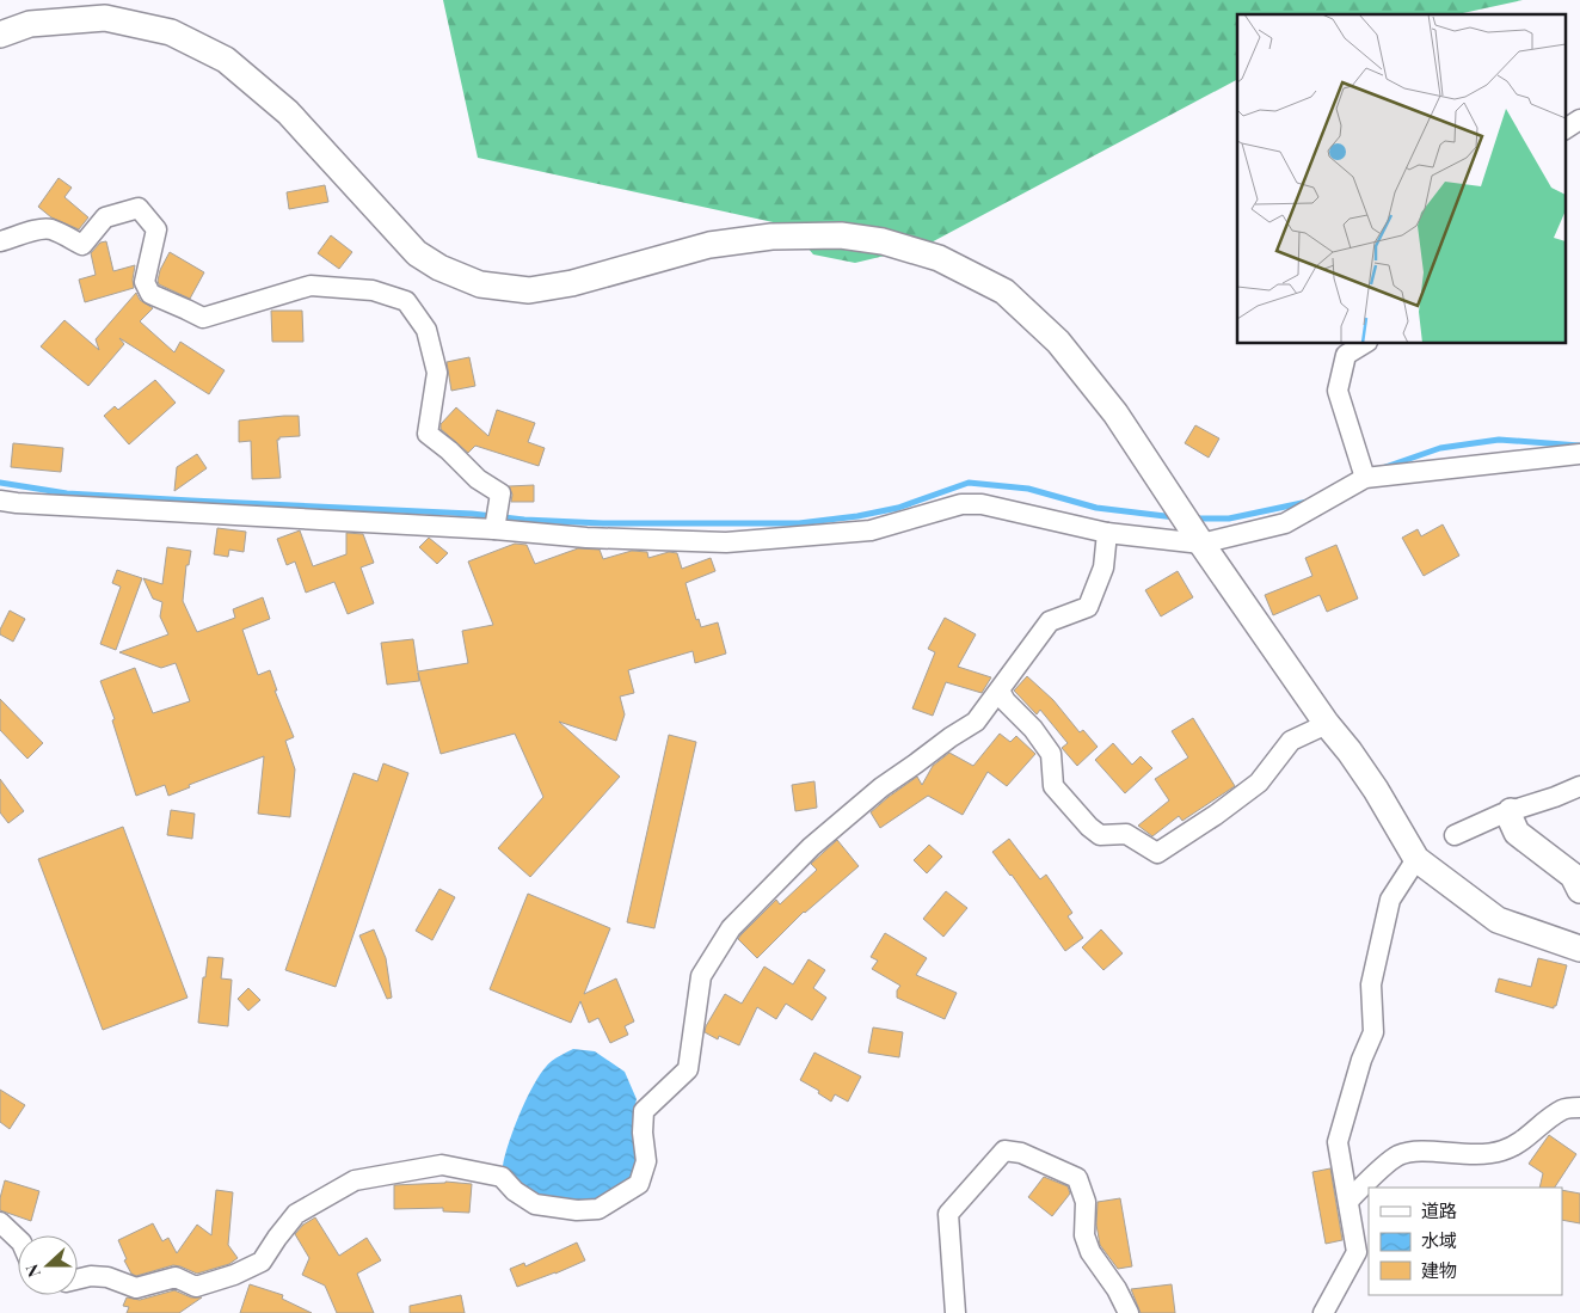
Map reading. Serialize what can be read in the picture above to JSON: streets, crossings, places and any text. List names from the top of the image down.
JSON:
{
  "legend": ["道路", "水域", "建物"],
  "north": "left"
}
